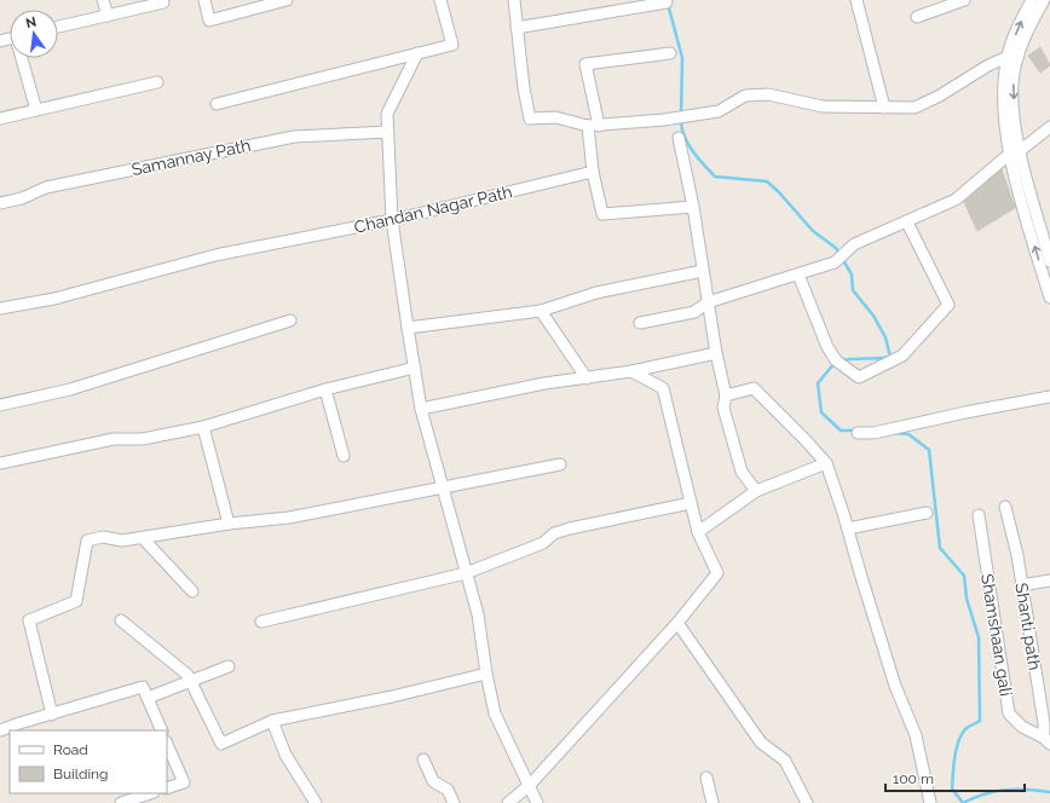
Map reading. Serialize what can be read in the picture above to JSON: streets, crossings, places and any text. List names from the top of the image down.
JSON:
{
  "streets": {
    "street": [
      "Samannay Path",
      "Chandan Nagar Path",
      "Shanti path",
      "Shamshaan gali"
    ]
  },
  "crossings": [
    ["Shanti path", "Shamshaan gali"]
  ],
  "legend": ["Road", "Building"],
  "scale_bar": "100 m",
  "north": "top"
}
